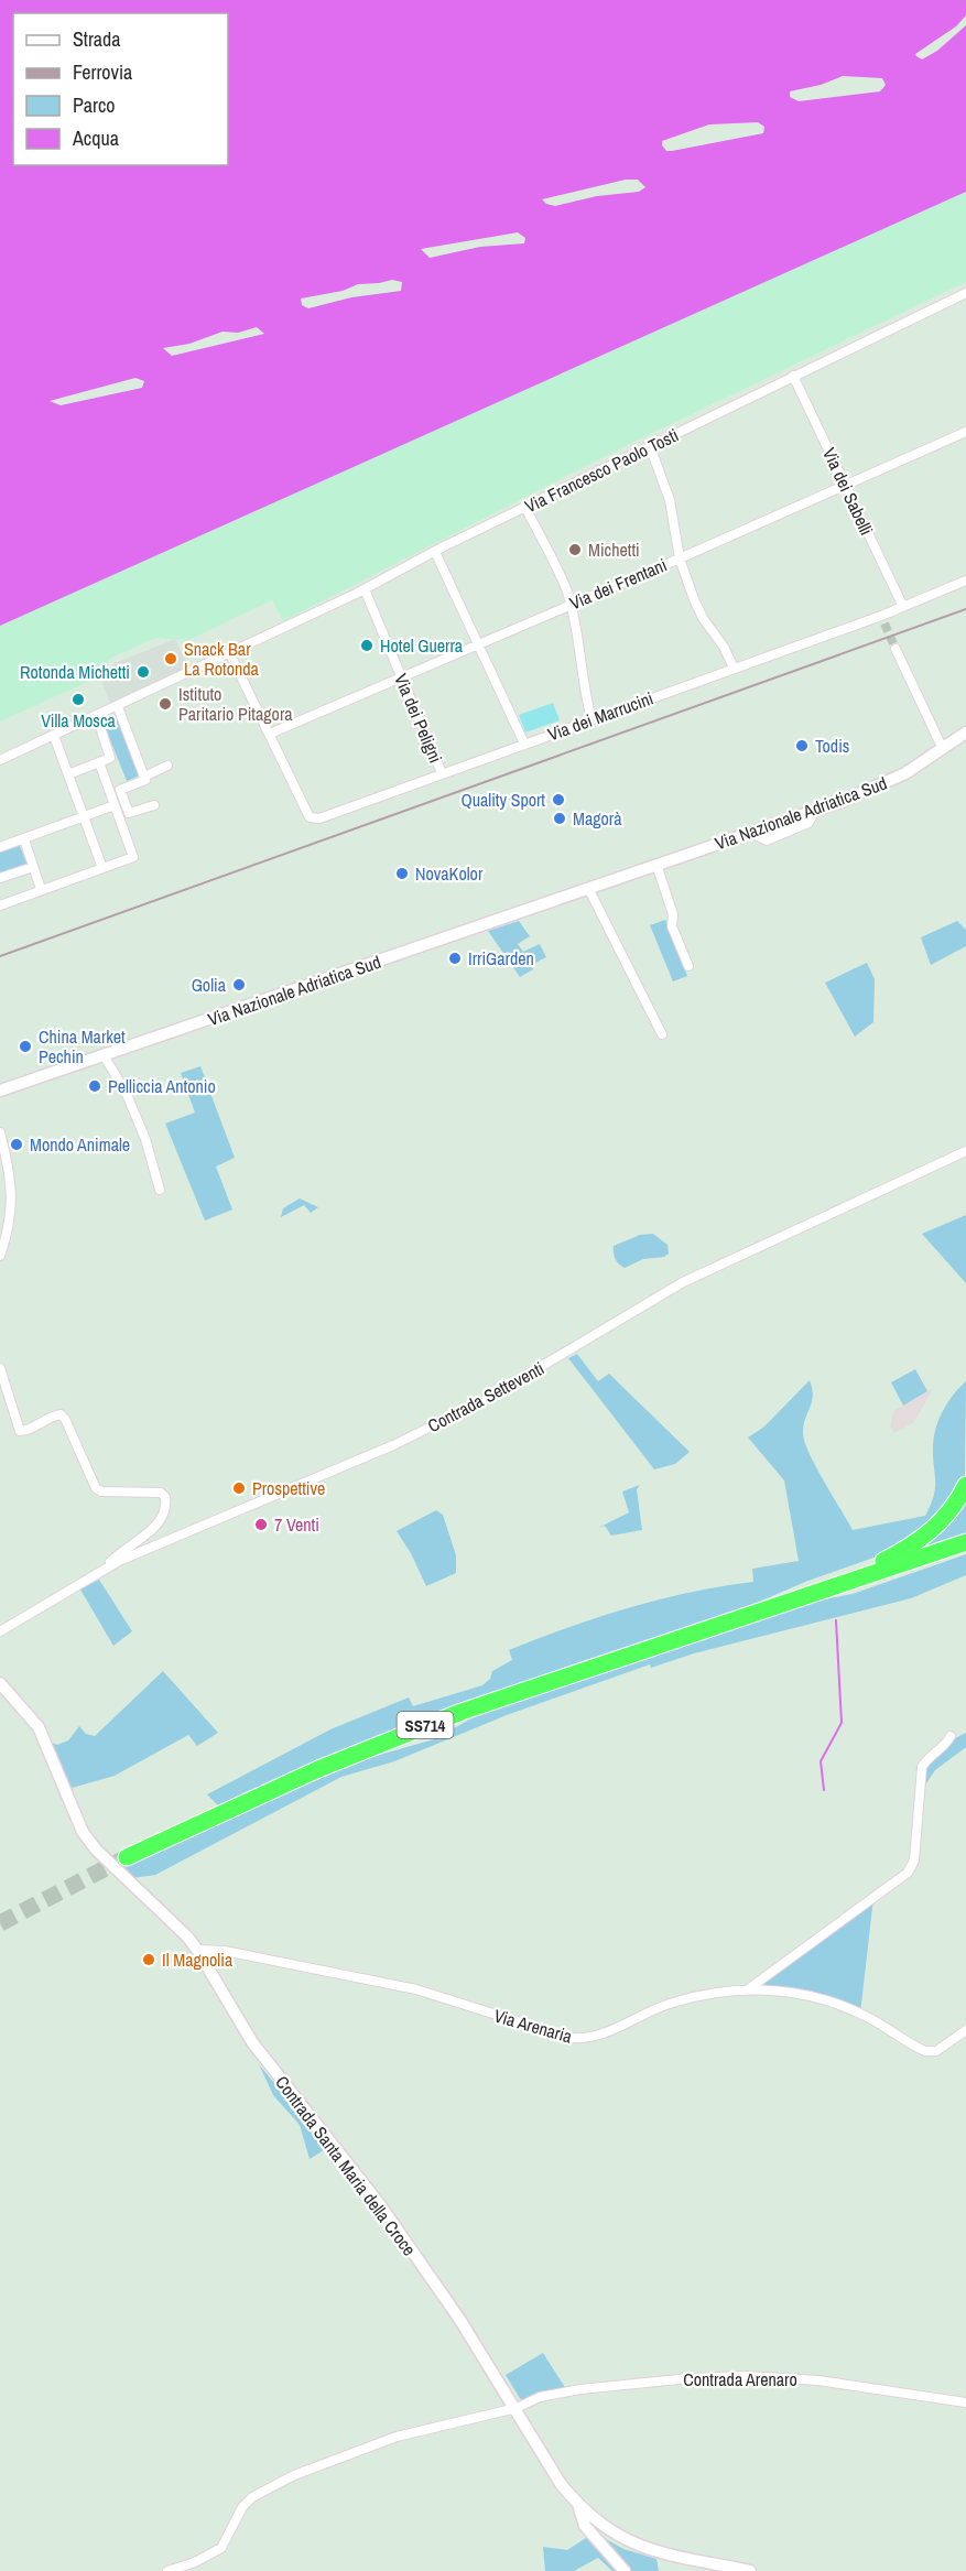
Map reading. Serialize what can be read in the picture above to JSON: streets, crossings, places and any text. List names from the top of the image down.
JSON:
{
  "streets": {
    "highway": ["SS714"],
    "main road": ["Via Nazionale Adriatica Sud", "Contrada Santa Maria della Croce"],
    "street": [
      "Via Francesco Paolo Tosti",
      "Via dei Sabelli",
      "Via dei Frentani",
      "Via dei Marrucini",
      "Via dei Peligni",
      "Contrada Setteventi",
      "Via Arenaria",
      "Contrada Arenaro"
    ]
  },
  "crossings": [
    ["Via Francesco Paolo Tosti", "Via dei Sabelli"],
    ["Via Francesco Paolo Tosti", "Via dei Peligni"],
    ["Via dei Sabelli", "Via dei Frentani"],
    ["Via dei Sabelli", "Via dei Marrucini"],
    ["Via dei Frentani", "Via dei Marrucini"],
    ["Via dei Frentani", "Via dei Peligni"],
    ["Via dei Marrucini", "Via dei Peligni"],
    ["Via Arenaria", "Contrada Santa Maria della Croce"],
    ["Contrada Santa Maria della Croce", "Contrada Arenaro"]
  ],
  "places": [
    "Michetti",
    "Hotel Guerra",
    "Snack Bar La Rotonda",
    "Rotonda Michetti",
    "Villa Mosca",
    "Istituto Paritario Pitagora",
    "Todis",
    "Quality Sport",
    "Magorà",
    "NovaKolor",
    "IrriGarden",
    "Golia",
    "China Market Pechin",
    "Pelliccia Antonio",
    "Mondo Animale",
    "Prospettive",
    "7 Venti",
    "Il Magnolia"
  ],
  "legend": [
    "Strada",
    "Ferrovia",
    "Parco",
    "Acqua"
  ]
}
